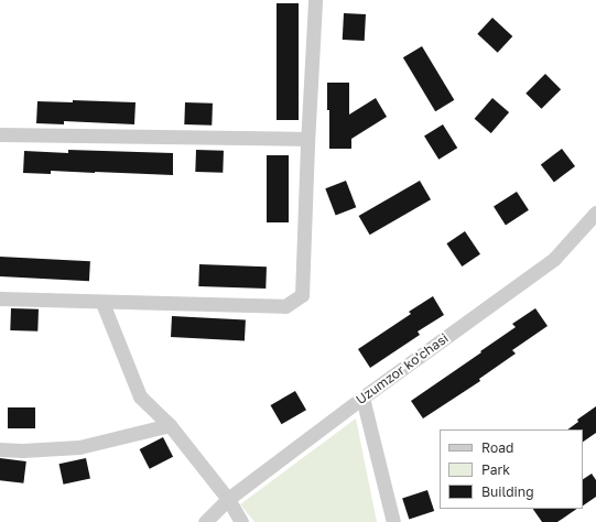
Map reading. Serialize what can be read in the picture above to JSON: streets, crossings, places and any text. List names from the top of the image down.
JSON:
{
  "streets": {
    "street": ["Uzumzor ko'chasi"]
  },
  "legend": ["Road", "Park", "Building"]
}
